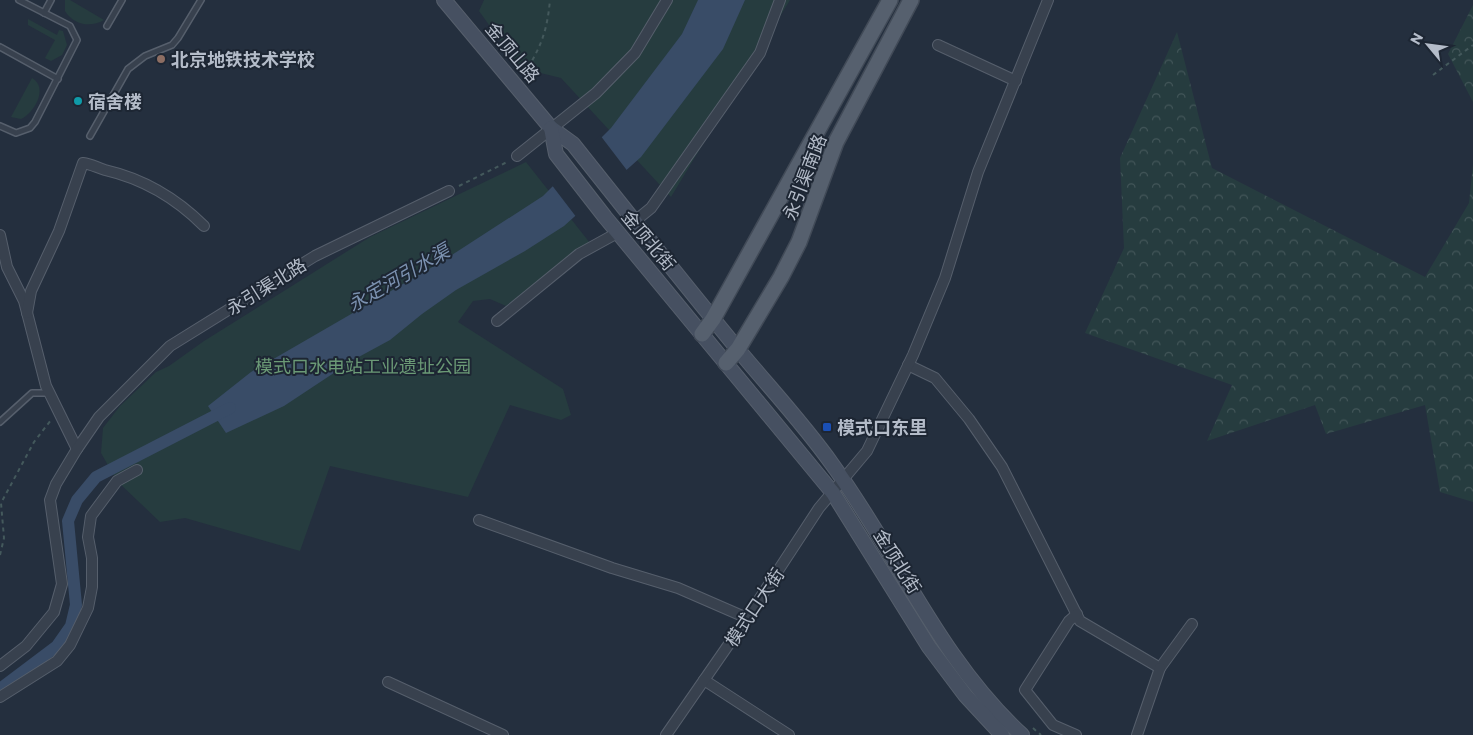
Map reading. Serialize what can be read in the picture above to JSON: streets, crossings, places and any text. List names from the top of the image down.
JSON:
{
  "streets": {
    "main road": ["金顶山路", "永引渠南路", "金顶北街"],
    "street": ["永引渠北路", "模式口大街"]
  },
  "crossings": [
    ["金顶山路", "金顶北街"],
    ["永引渠南路", "金顶北街"],
    ["金顶北街", "模式口大街"]
  ],
  "water": ["永定河引水渠"],
  "parks": ["模式口水电站工业遗址公园"],
  "places": {
    "other": ["北京地铁技术学校", "宿舍楼"],
    "transit": ["模式口东里"]
  },
  "north": "top left"
}
